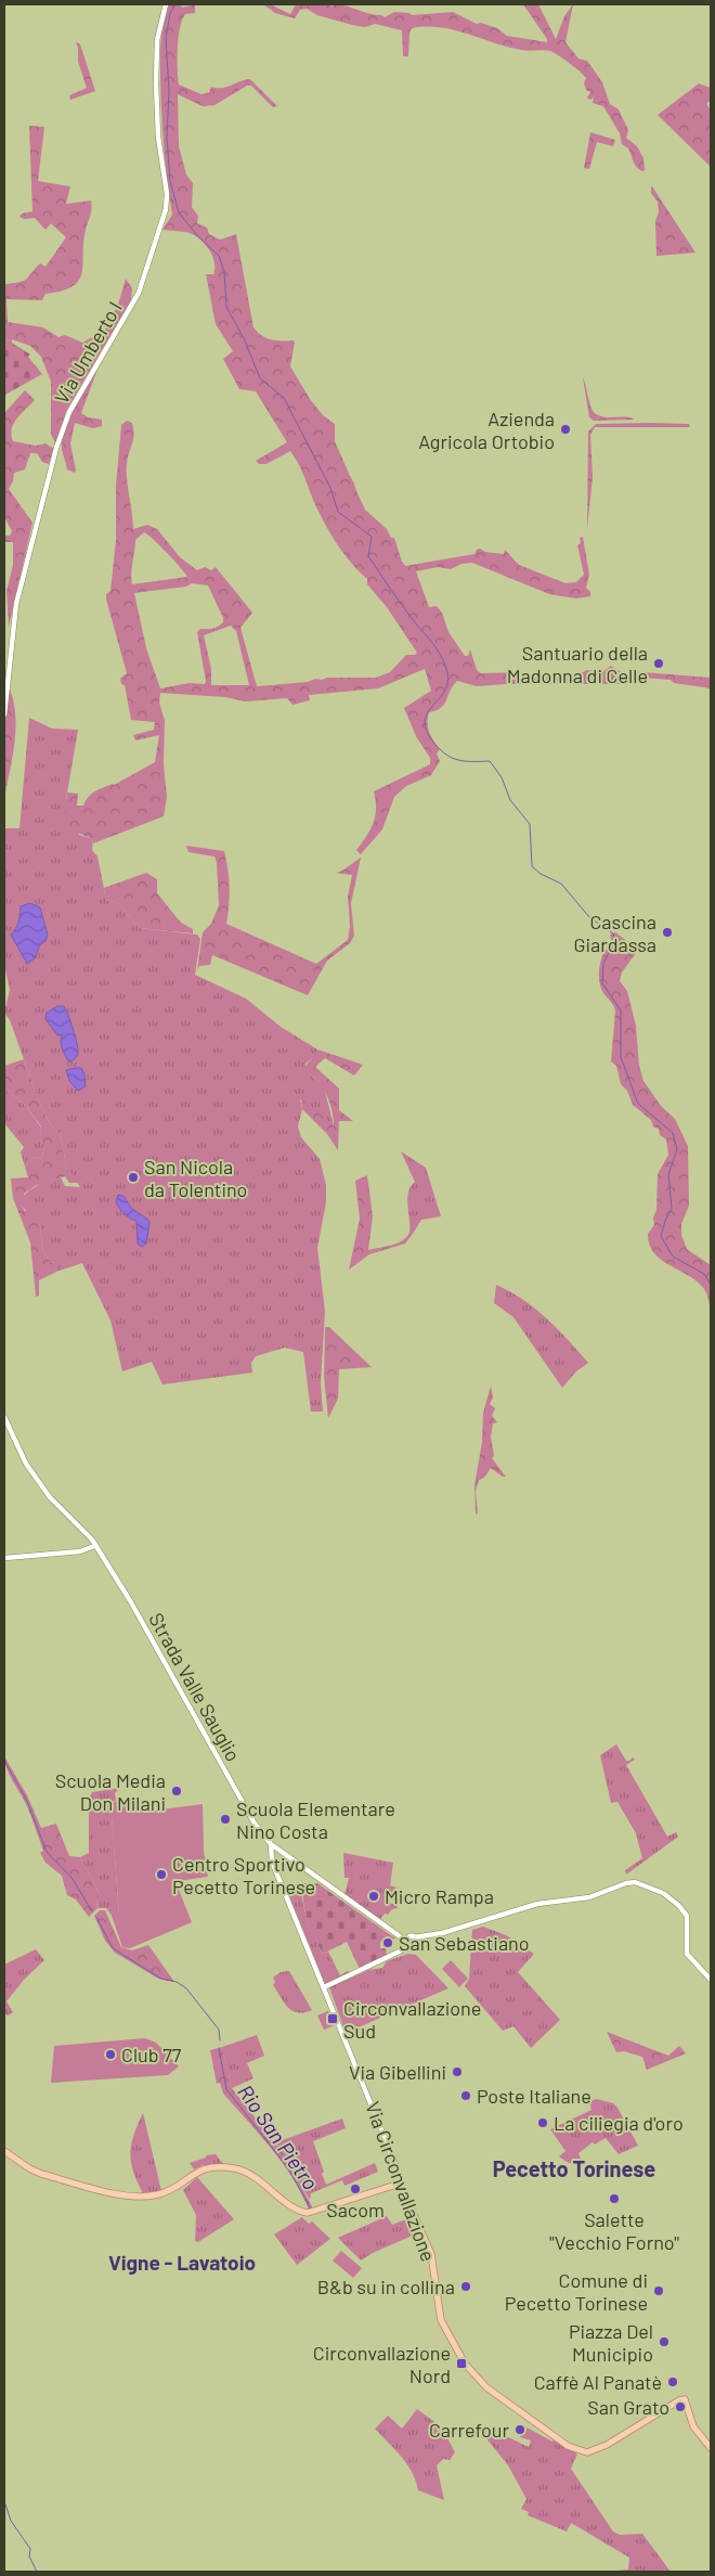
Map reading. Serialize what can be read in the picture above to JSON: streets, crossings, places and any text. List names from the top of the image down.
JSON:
{
  "streets": {
    "main road": ["Via Circonvallazione"],
    "street": ["Via Umberto I", "Strada Valle Sauglio"]
  },
  "crossings": [
    ["Strada Valle Sauglio", "Via Circonvallazione"]
  ],
  "districts": ["Pecetto Torinese", "Vigne - Lavatoio"],
  "water": ["Rio San Pietro"],
  "places": {
    "other": [
      "Azienda Agricola Ortobio",
      "Santuario della Madonna di Celle",
      "Cascina Giardassa",
      "San Nicola da Tolentino",
      "Scuola Media Don Milani",
      "Scuola Elementare Nino Costa",
      "Centro Sportivo Pecetto Torinese",
      "Micro Rampa",
      "San Sebastiano",
      "Club 77",
      "Via Gibellini",
      "Poste Italiane",
      "La ciliegia d'oro",
      "Sacom",
      "Salette \"Vecchio Forno\"",
      "B&b su in collina",
      "Comune di Pecetto Torinese",
      "Piazza Del Municipio",
      "Caffè Al Panatè",
      "San Grato",
      "Carrefour"
    ],
    "transit": ["Circonvallazione Sud", "Circonvallazione Nord"]
  }
}
